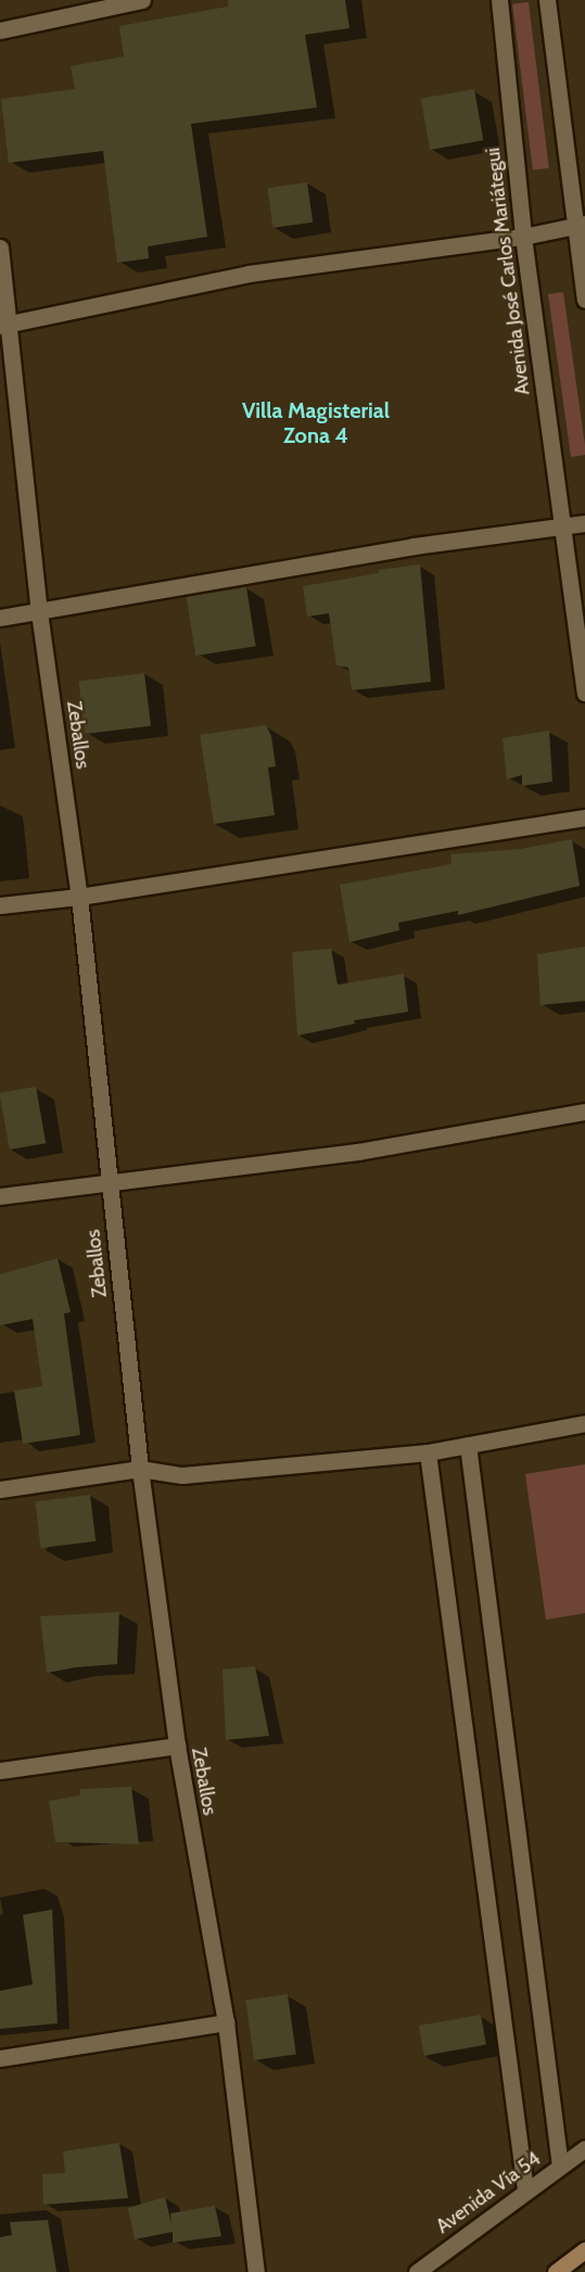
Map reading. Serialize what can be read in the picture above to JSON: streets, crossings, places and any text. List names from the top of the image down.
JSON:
{
  "streets": {
    "street": ["Avenida José Carlos Mariátegui", "Zeballos", "Avenida Vía 54"]
  },
  "districts": ["Villa Magisterial Zona 4"]
}
